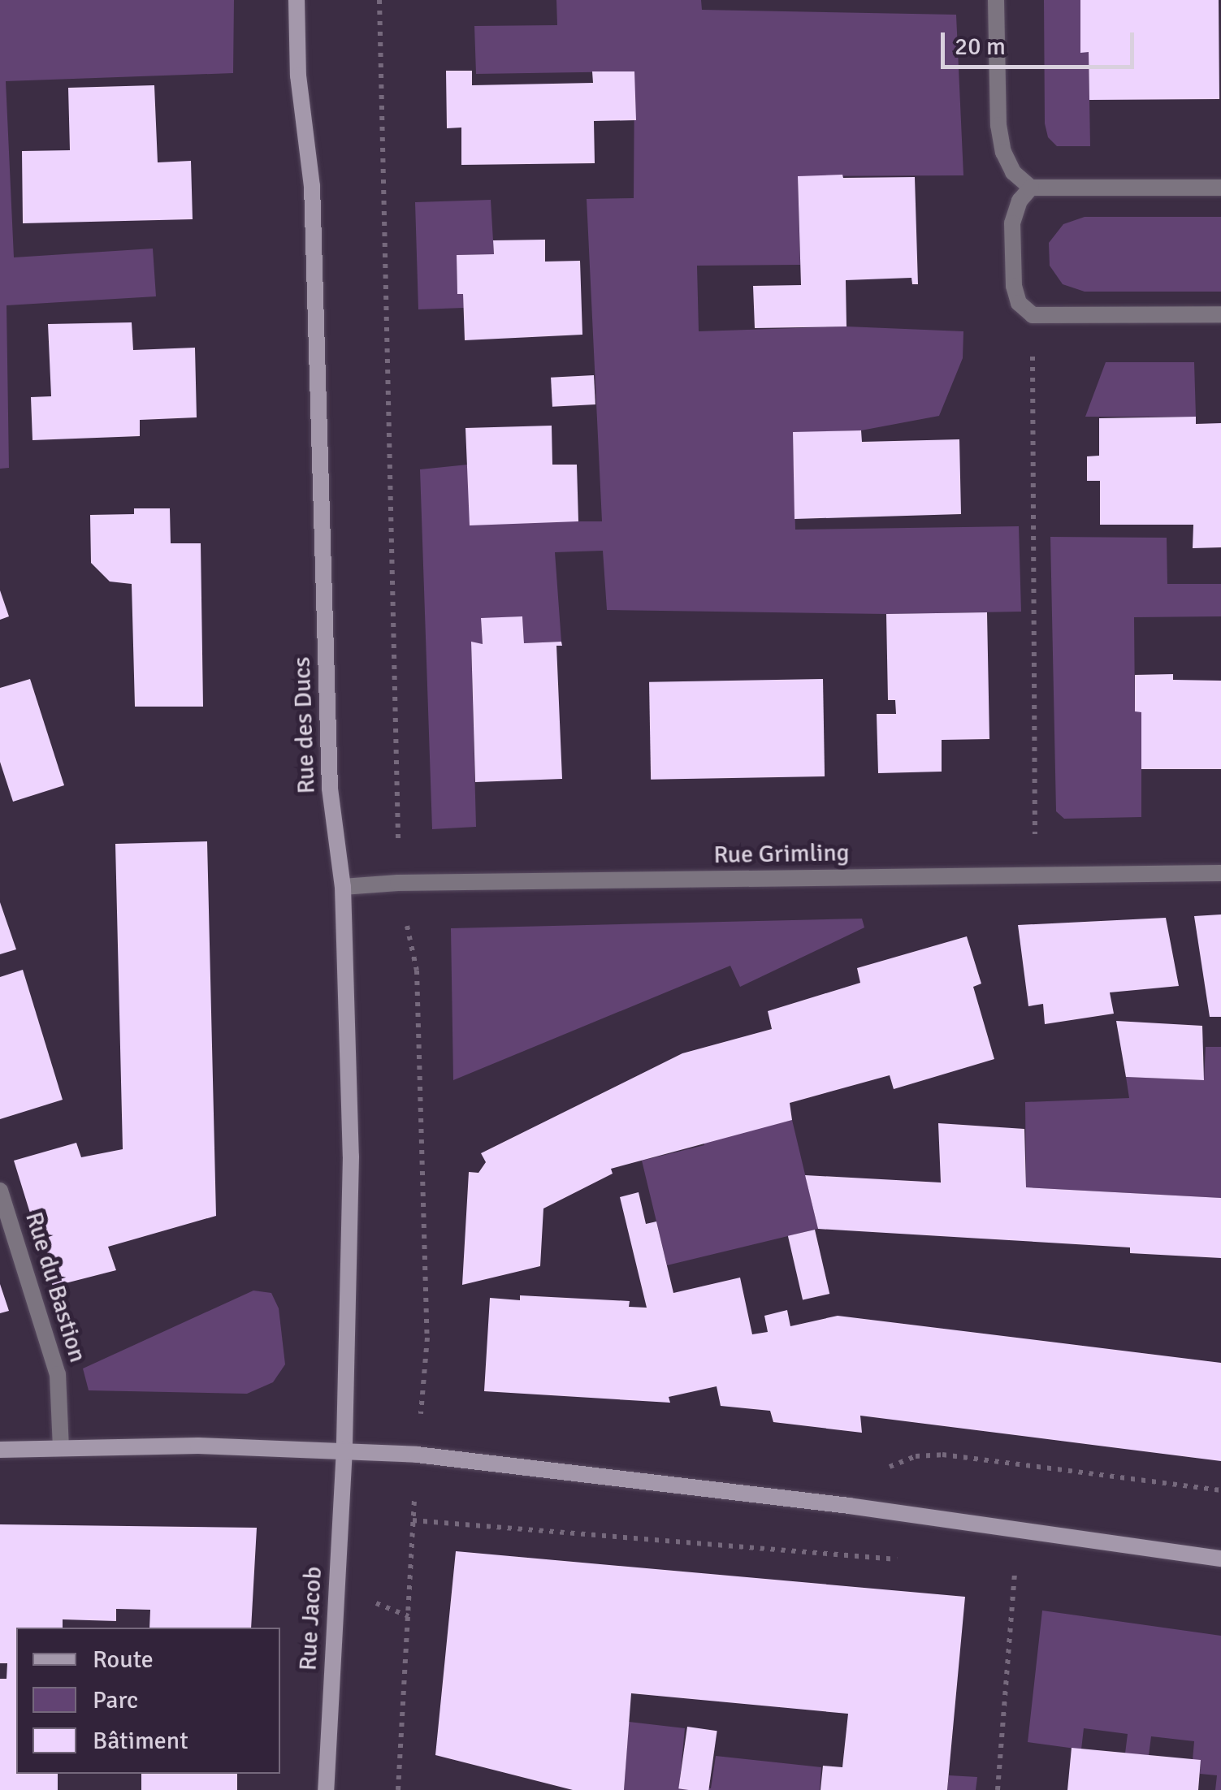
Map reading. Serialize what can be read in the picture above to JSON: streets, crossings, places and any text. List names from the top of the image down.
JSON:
{
  "streets": {
    "street": [
      "Rue des Ducs",
      "Rue Grimling",
      "Rue du Bastion",
      "Rue Jacob"
    ]
  },
  "crossings": [
    ["Rue des Ducs", "Rue Grimling"],
    ["Rue des Ducs", "Rue Jacob"]
  ],
  "legend": ["Route", "Parc", "Bâtiment"],
  "scale_bar": "20 m"
}
